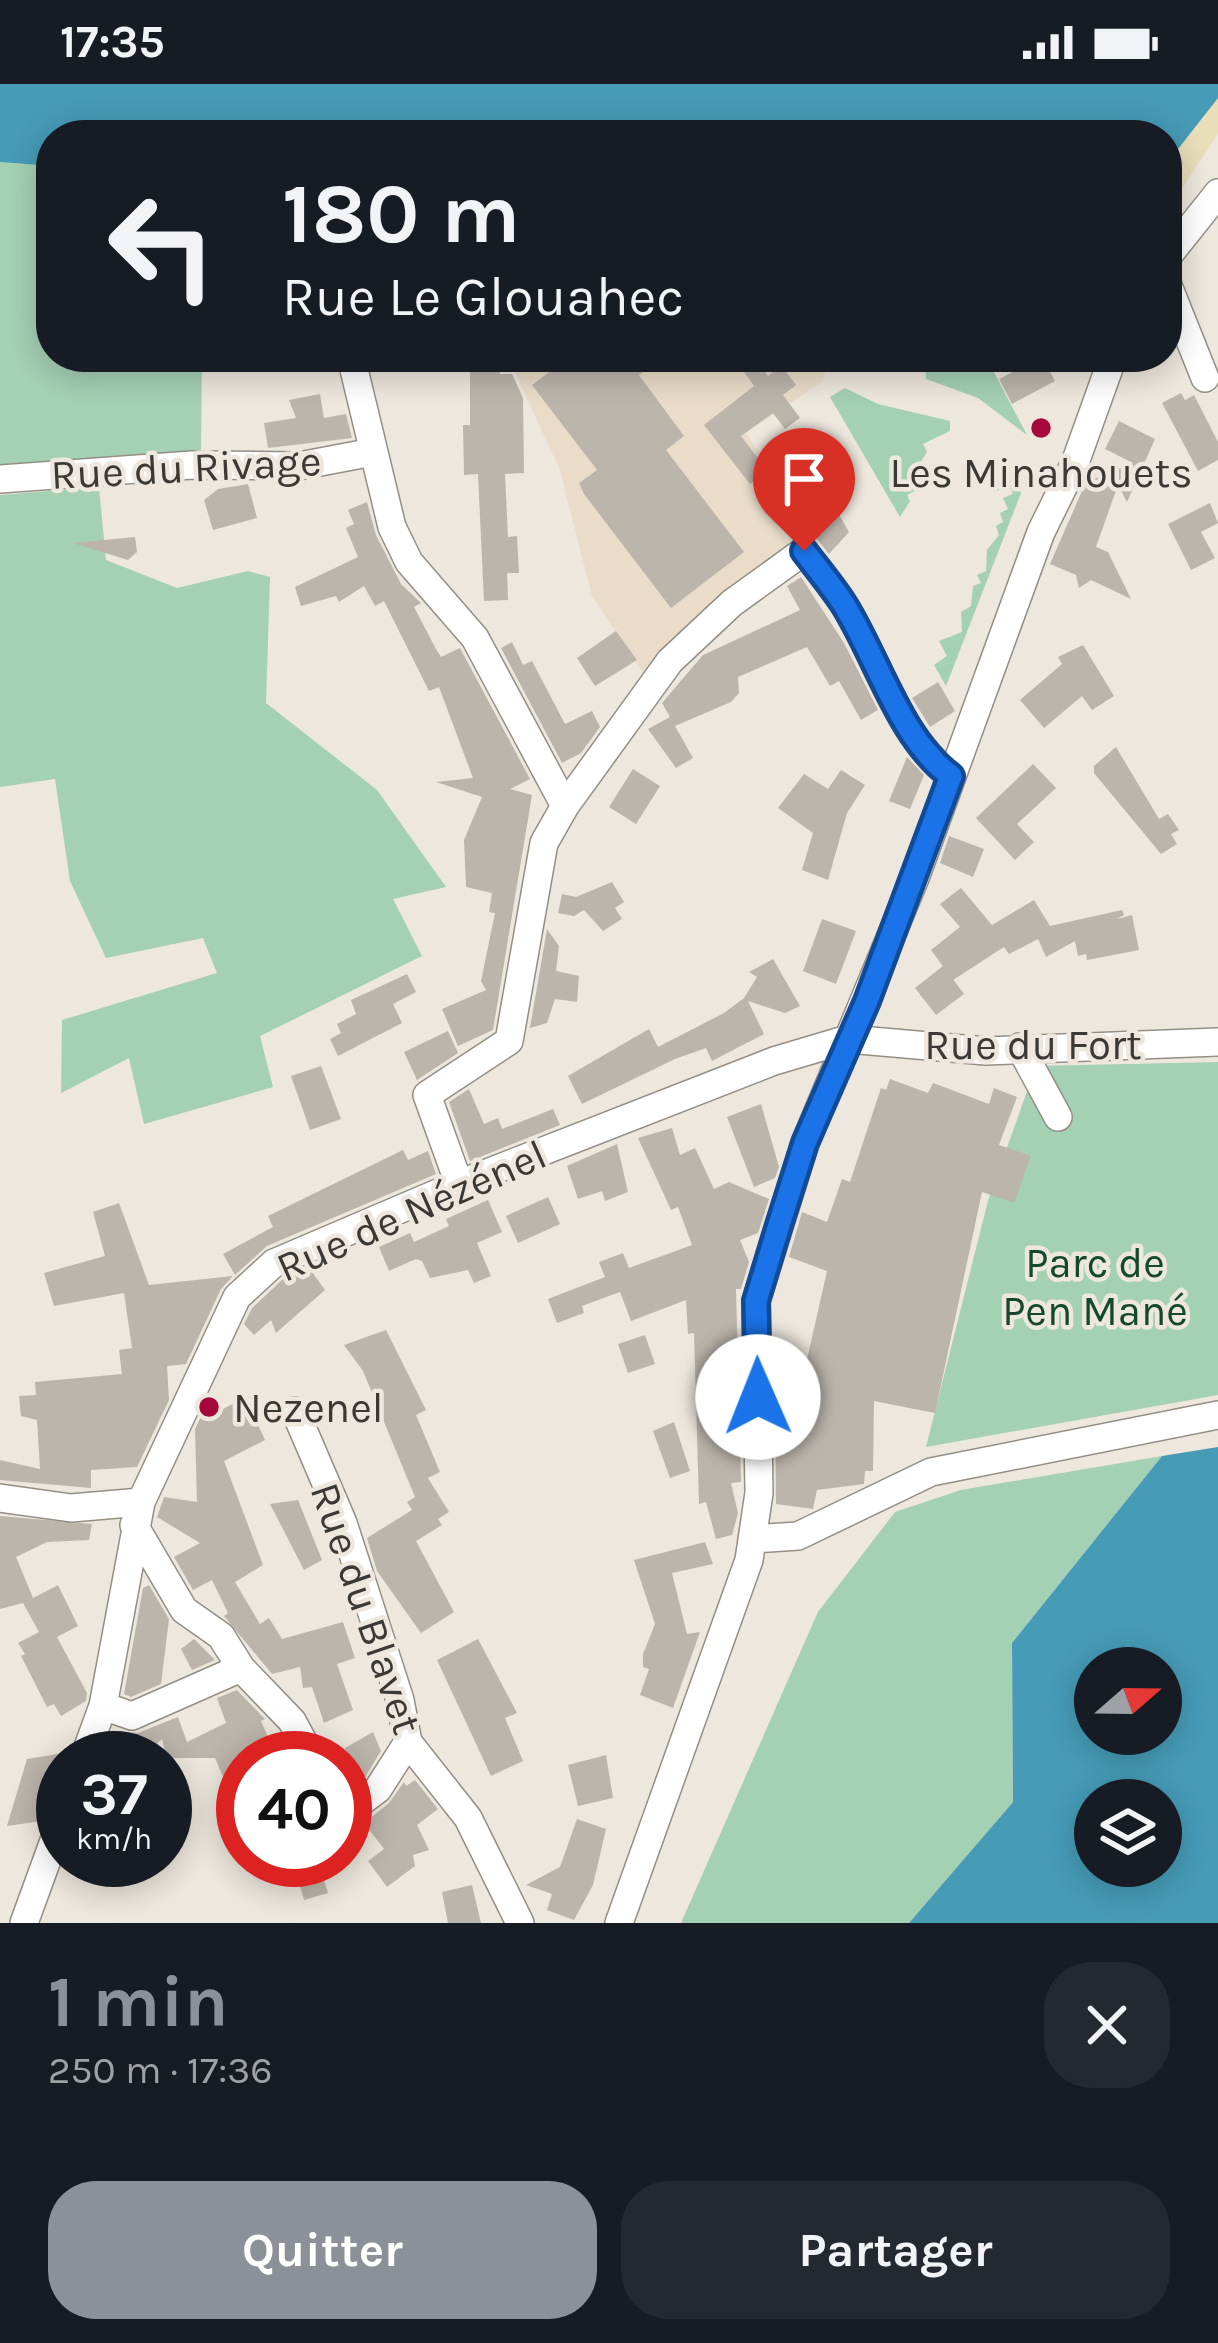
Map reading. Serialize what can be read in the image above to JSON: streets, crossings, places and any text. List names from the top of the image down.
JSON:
{
  "streets": {
    "street": [
      "Rue du Rivage",
      "Rue du Fort",
      "Rue de Nézénel",
      "Rue du Blavet"
    ]
  },
  "crossings": [
    ["Rue du Fort", "Rue de Nézénel"]
  ],
  "parks": ["Parc de Pen Mané"],
  "places": ["Les Minahouets", "Nezenel"],
  "north": "right",
  "page": {
    "status": "17:35",
    "turn": ["180 m", "Rue Le Glouahec"],
    "speed": "37 km/h",
    "limit": "40",
    "heading": ["1 min", "250 m · 17:36"],
    "buttons": ["Quitter", "Partager"]
  }
}
